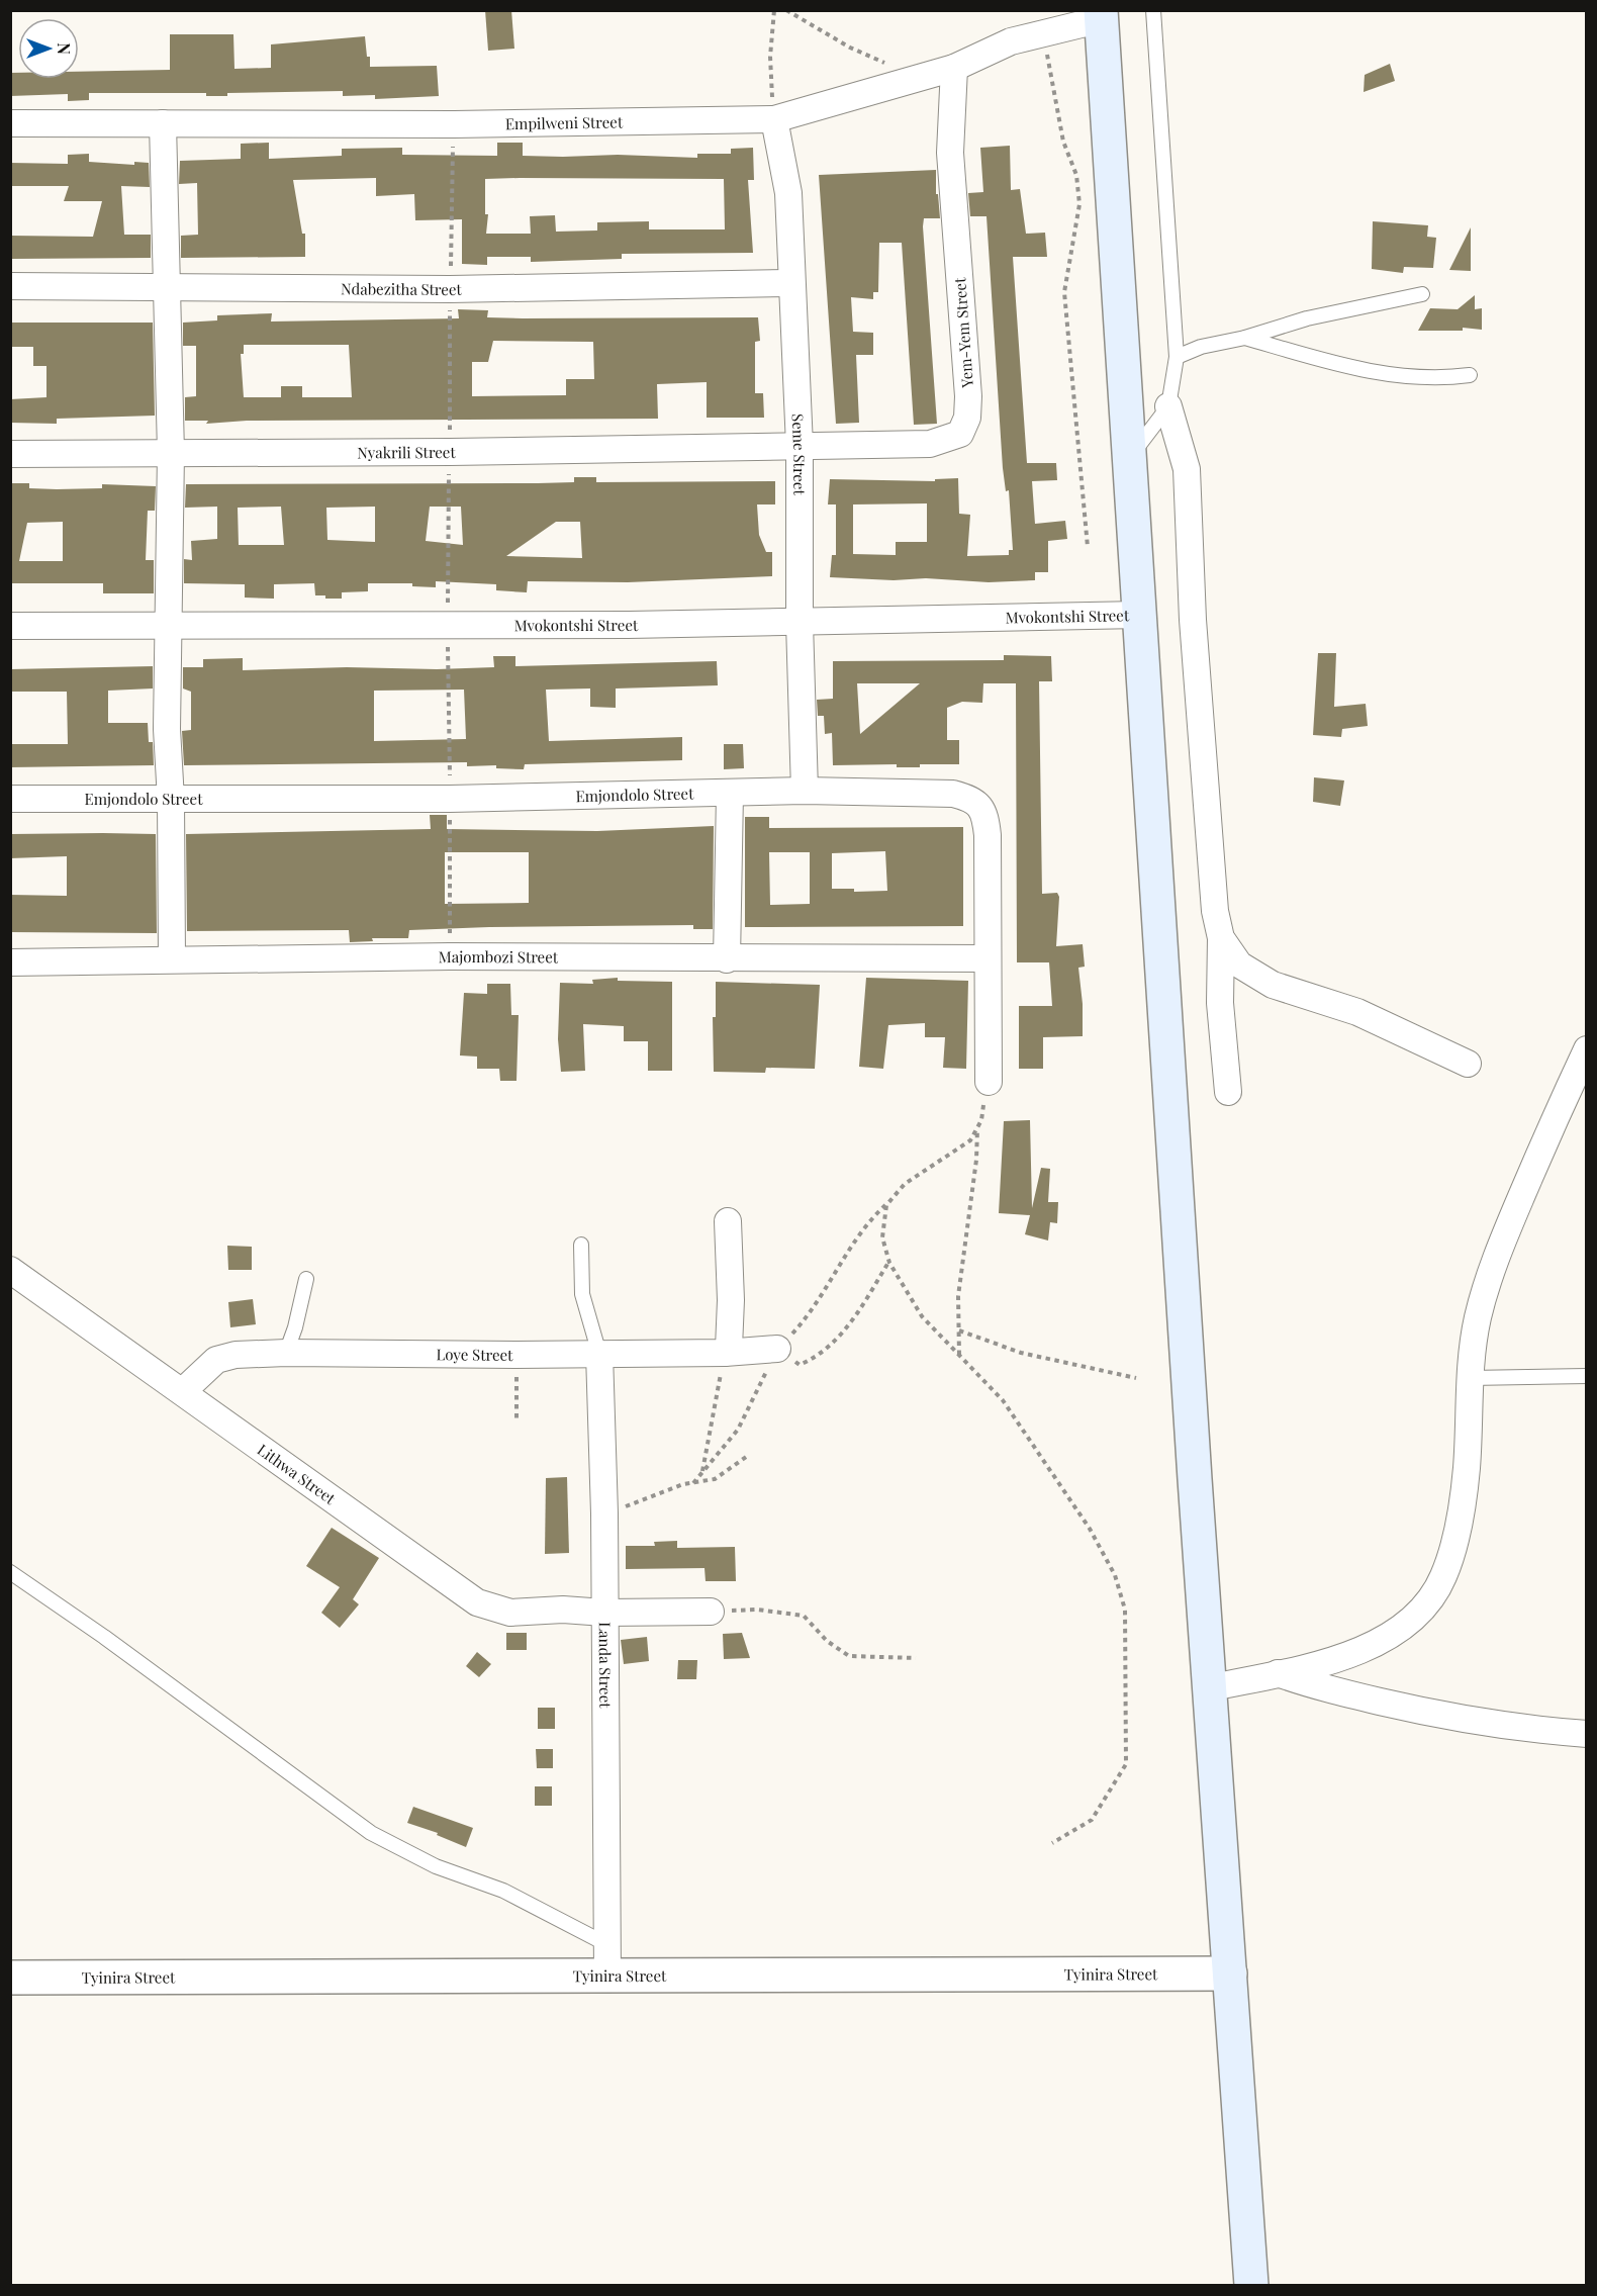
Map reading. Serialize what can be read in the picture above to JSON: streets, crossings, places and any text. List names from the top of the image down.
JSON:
{
  "streets": {
    "street": [
      "Empilweni Street",
      "Ndabezitha Street",
      "Yem-Yem Street",
      "Nyakrili Street",
      "Seme Street",
      "Mvokontshi Street",
      "Emjondolo Street",
      "Majombozi Street",
      "Loye Street",
      "Lithwa Street",
      "Landa Street",
      "Tyinira Street"
    ]
  },
  "crossings": [
    ["Empilweni Street", "Yem-Yem Street"],
    ["Empilweni Street", "Seme Street"],
    ["Ndabezitha Street", "Seme Street"],
    ["Yem-Yem Street", "Nyakrili Street"],
    ["Yem-Yem Street", "Seme Street"],
    ["Nyakrili Street", "Seme Street"],
    ["Seme Street", "Mvokontshi Street"],
    ["Seme Street", "Emjondolo Street"],
    ["Emjondolo Street", "Majombozi Street"],
    ["Loye Street", "Lithwa Street"],
    ["Loye Street", "Landa Street"],
    ["Lithwa Street", "Landa Street"],
    ["Landa Street", "Tyinira Street"]
  ],
  "north": "right"
}
